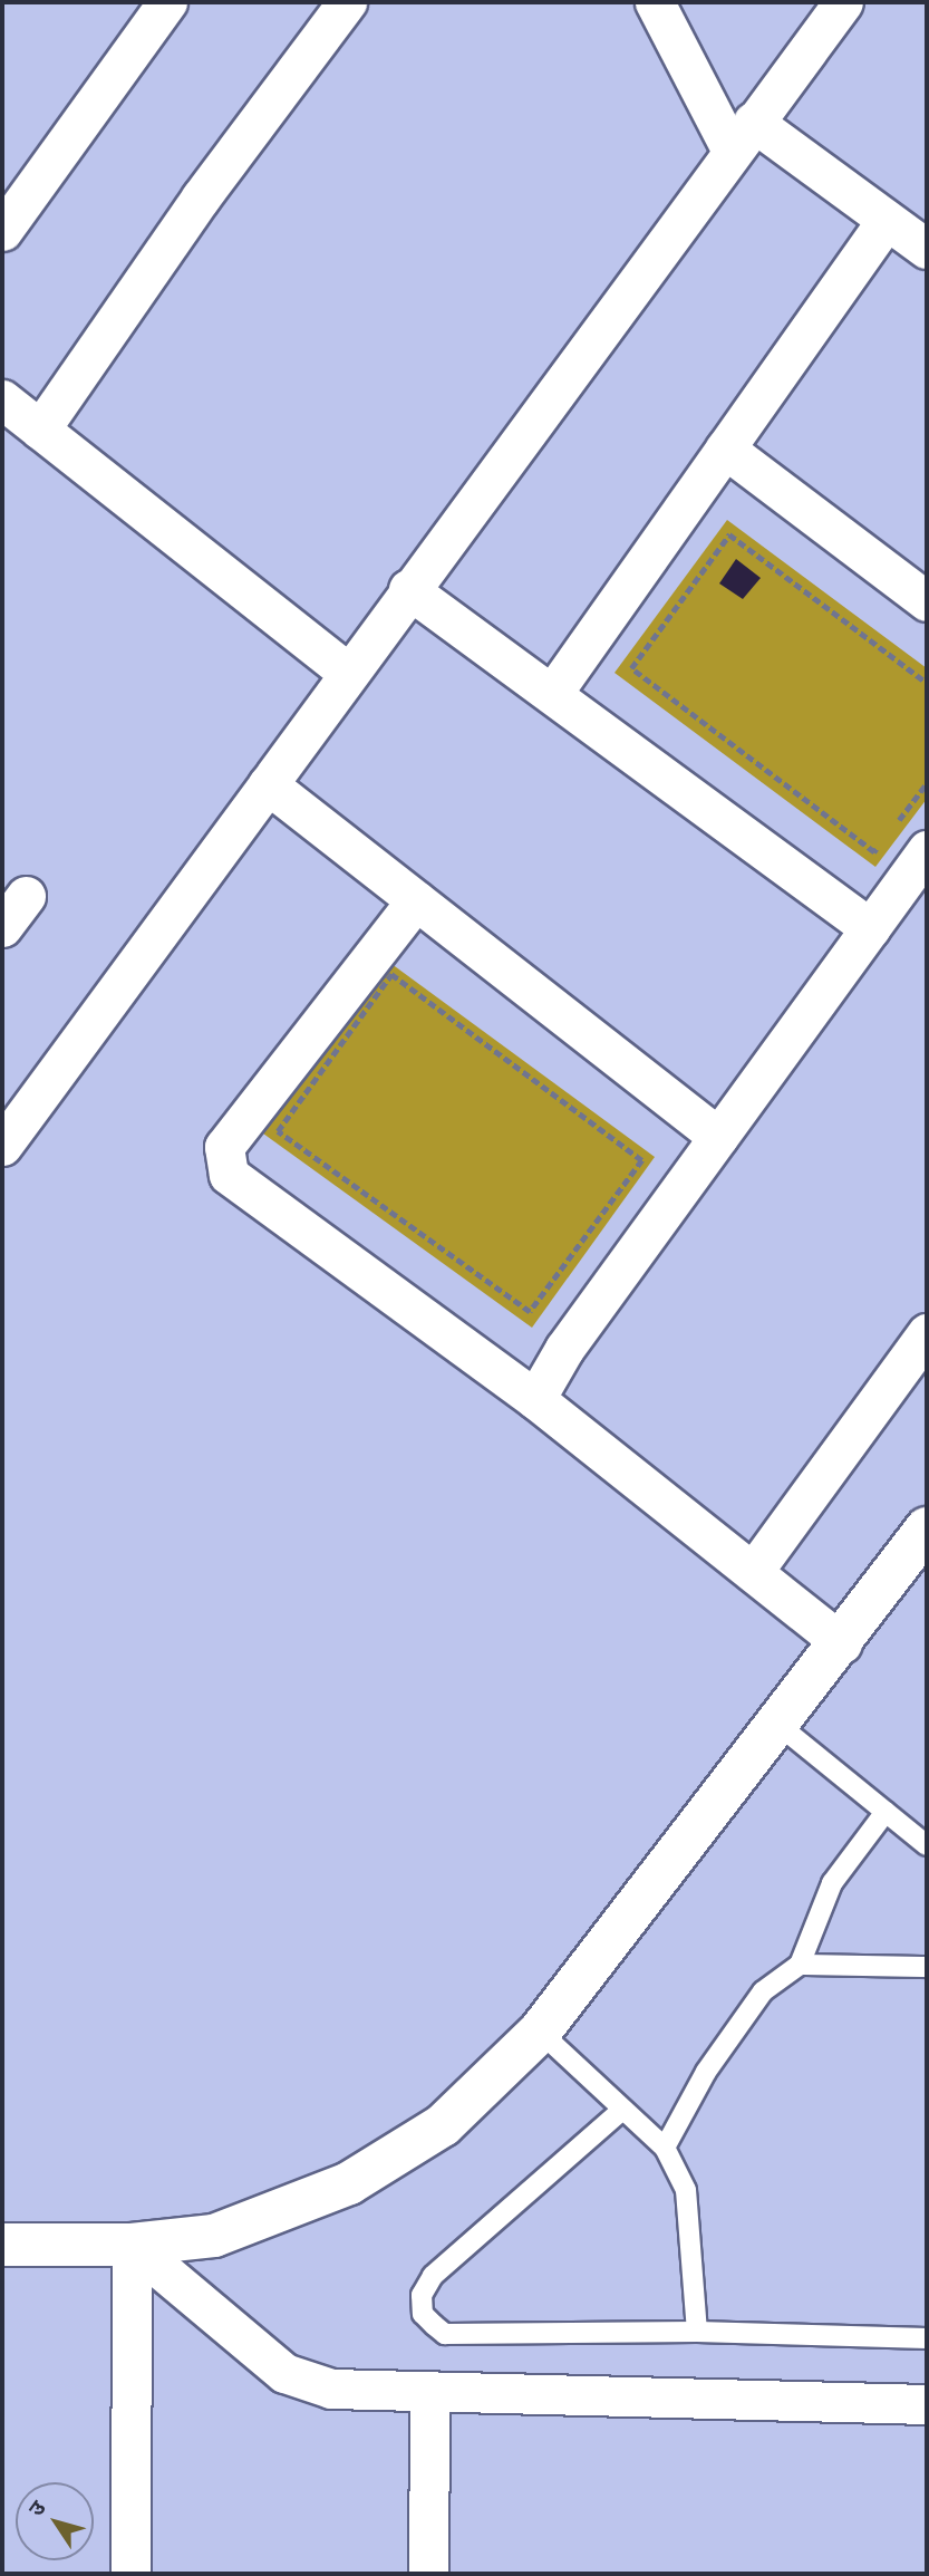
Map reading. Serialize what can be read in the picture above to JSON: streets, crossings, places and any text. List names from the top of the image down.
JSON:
{
  "north": "top left"
}
